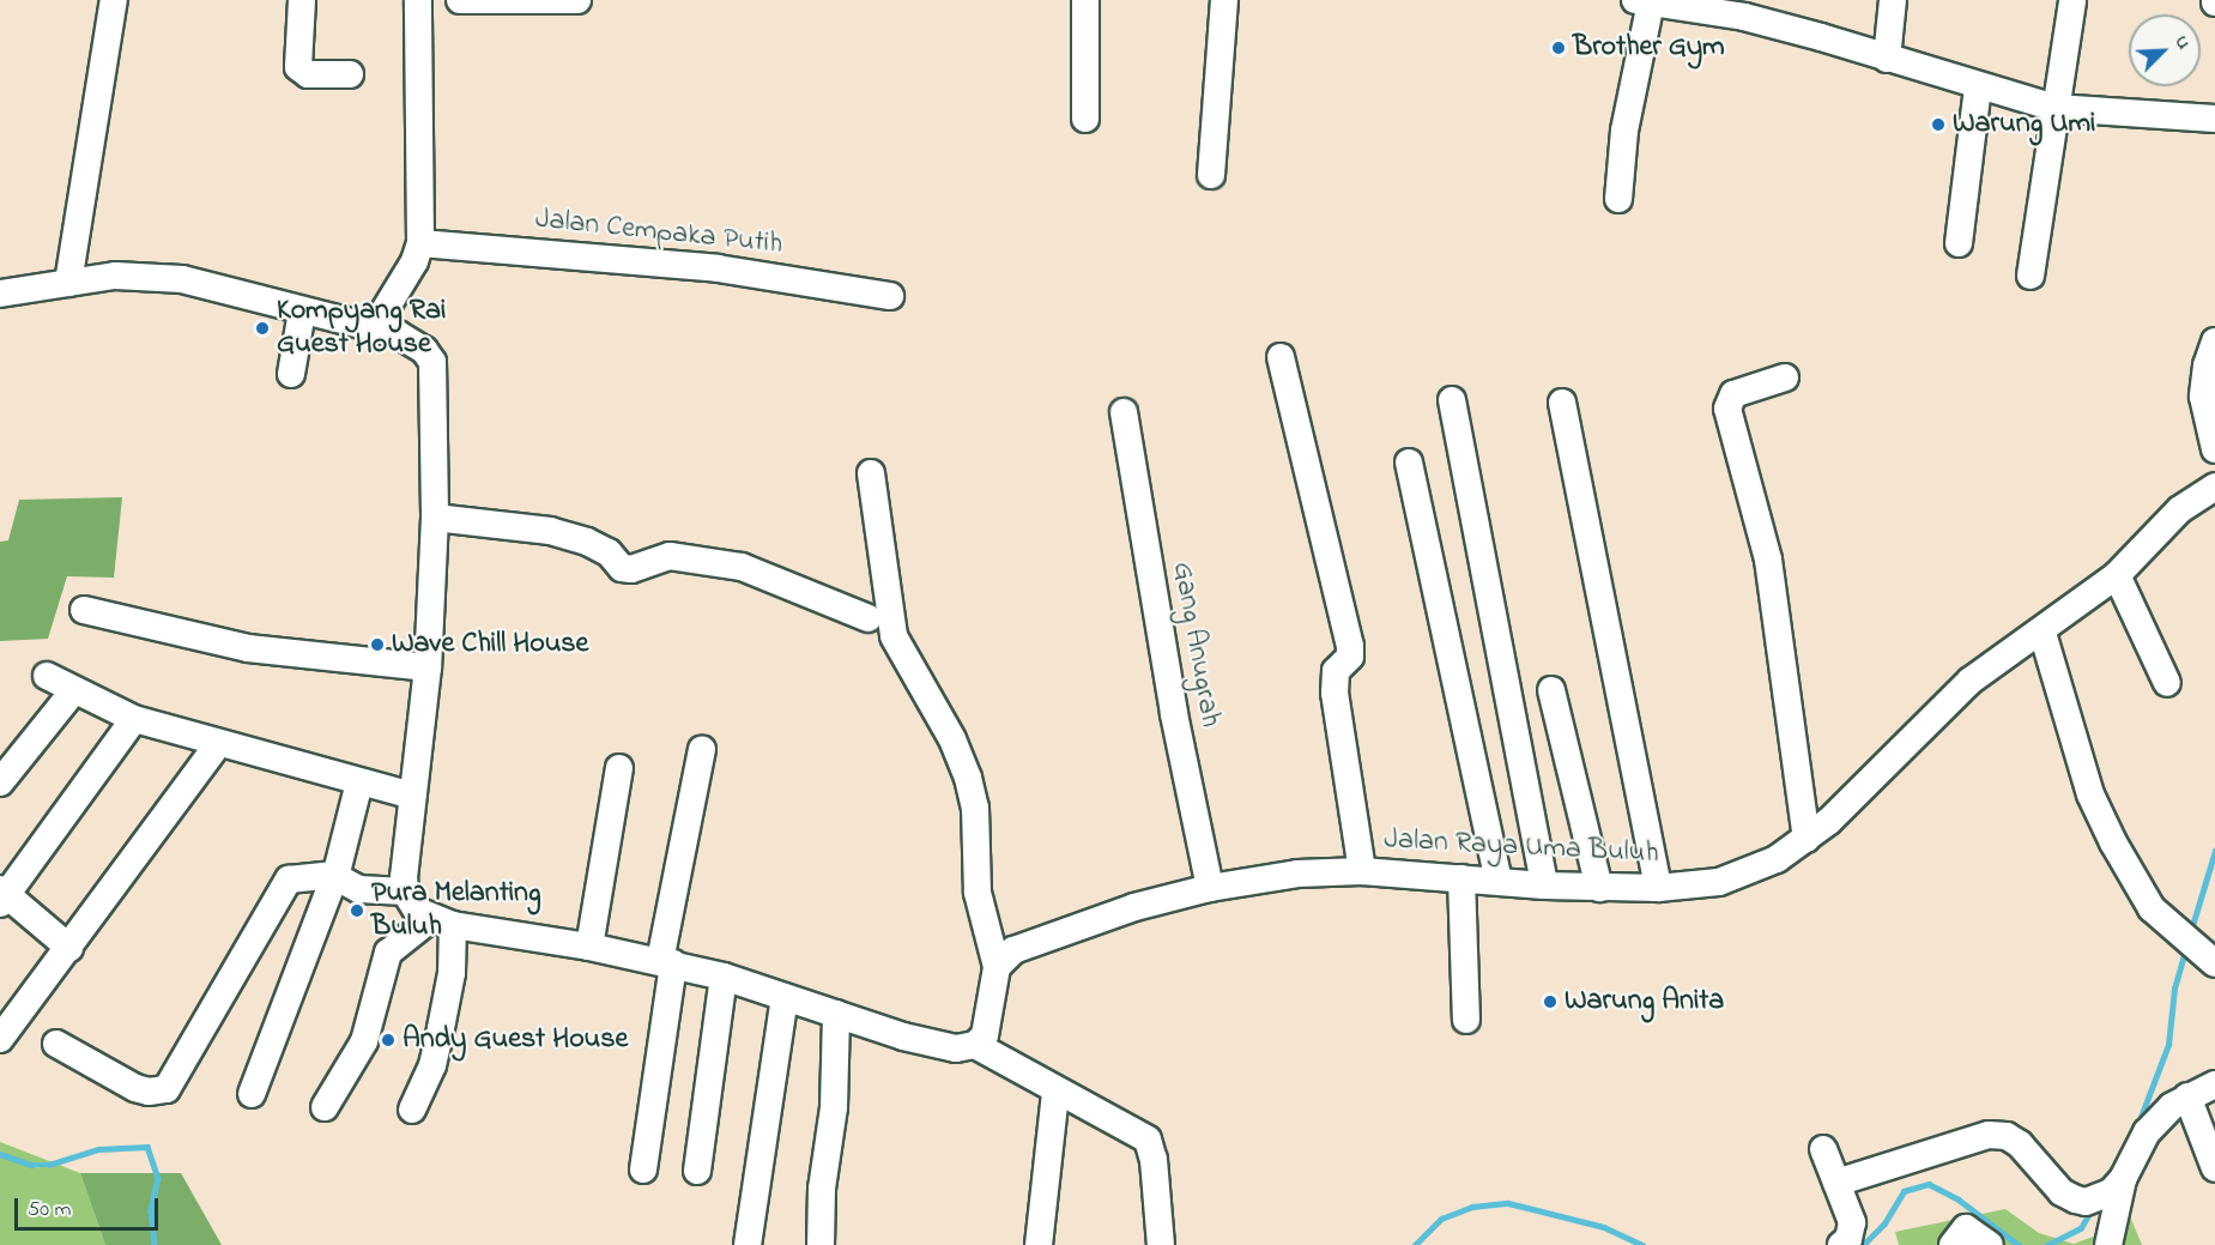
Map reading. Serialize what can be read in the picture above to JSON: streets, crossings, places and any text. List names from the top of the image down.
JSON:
{
  "streets": {
    "street": ["Jalan Cempaka Putih", "Gang Anugrah", "Jalan Raya Uma Buluh"]
  },
  "crossings": [
    ["Gang Anugrah", "Jalan Raya Uma Buluh"]
  ],
  "places": [
    "Brother Gym",
    "Warung Umi",
    "Kompyang Rai Guest House",
    "Wave Chill House",
    "Pura Melanting Buluh",
    "Warung Anita",
    "Andy Guest House"
  ],
  "scale_bar": "50 m",
  "north": "top right"
}
